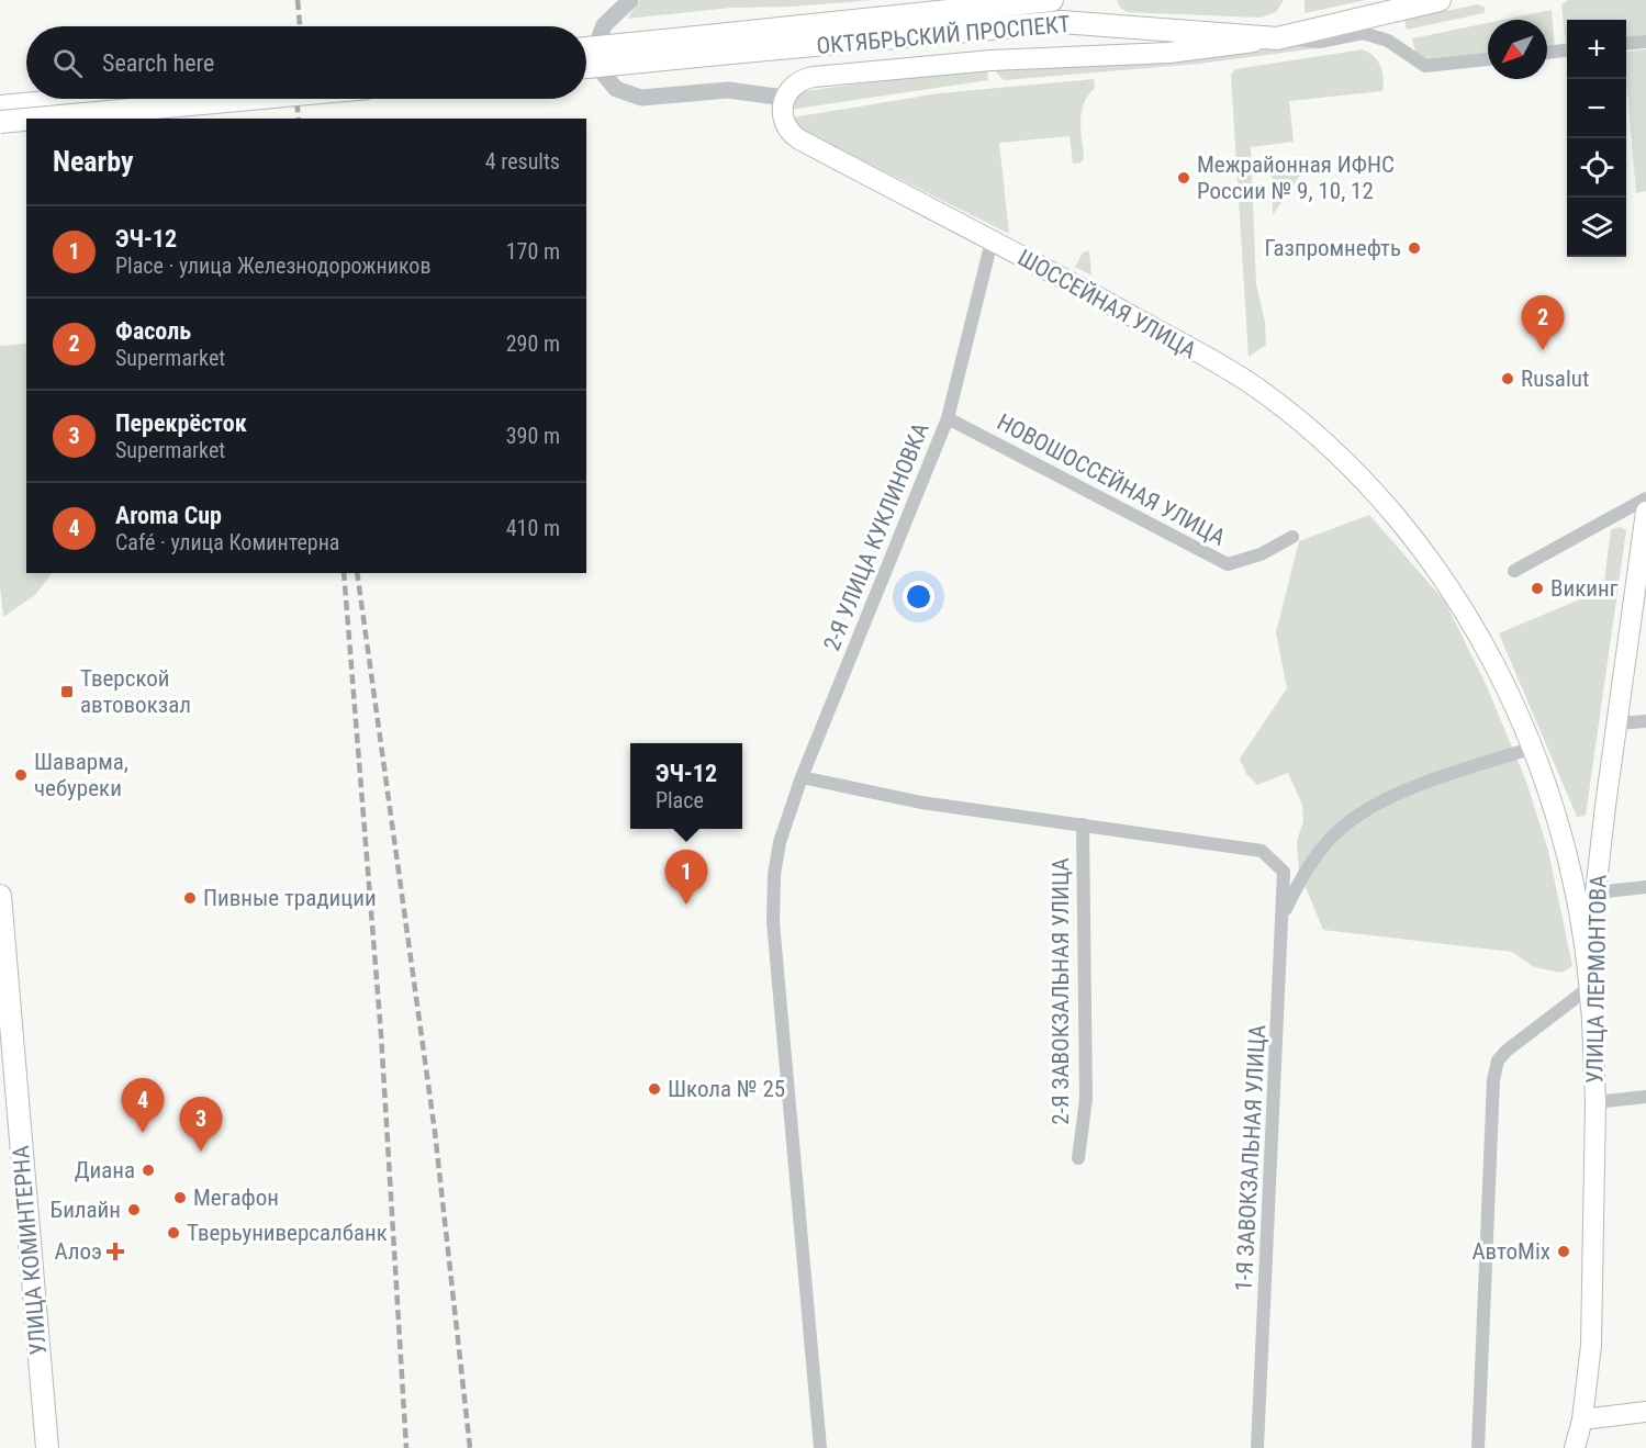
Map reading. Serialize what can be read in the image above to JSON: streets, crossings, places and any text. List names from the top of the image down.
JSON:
{
  "streets": {
    "main road": [
      "ОКТЯБРЬСКИЙ ПРОСПЕКТ",
      "ШОССЕЙНАЯ УЛИЦА",
      "УЛИЦА ЛЕРМОНТОВА",
      "УЛИЦА КОМИНТЕРНА"
    ],
    "street": [
      "НОВОШОССЕЙНАЯ УЛИЦА",
      "2-Я УЛИЦА КУКЛИНОВКА",
      "2-Я ЗАВОКЗАЛЬНАЯ УЛИЦА",
      "1-Я ЗАВОКЗАЛЬНАЯ УЛИЦА"
    ]
  },
  "crossings": [
    ["ШОССЕЙНАЯ УЛИЦА", "2-Я УЛИЦА КУКЛИНОВКА"],
    ["ШОССЕЙНАЯ УЛИЦА", "УЛИЦА ЛЕРМОНТОВА"],
    ["НОВОШОССЕЙНАЯ УЛИЦА", "2-Я УЛИЦА КУКЛИНОВКА"],
    ["2-Я УЛИЦА КУКЛИНОВКА", "2-Я ЗАВОКЗАЛЬНАЯ УЛИЦА"],
    ["2-Я ЗАВОКЗАЛЬНАЯ УЛИЦА", "1-Я ЗАВОКЗАЛЬНАЯ УЛИЦА"]
  ],
  "places": {
    "other": [
      "Межрайонная ИФНС России № 9, 10, 12",
      "Газпромнефть",
      "Rusalut",
      "Викинг",
      "Шаварма, чебуреки",
      "Пивные традиции",
      "Школа № 25",
      "Диана",
      "Мегафон",
      "Билайн",
      "Тверьуниверсалбанк",
      "АвтоMix"
    ],
    "transit": ["Тверской автовокзал"],
    "health": ["Алоэ"]
  },
  "north": "bottom left",
  "page": {
    "map_buttons": ["+", "−"],
    "search": "Search here",
    "heading": ["Nearby", "4 results"],
    "list": [
      {
        "mark": "1",
        "name": "ЭЧ-12",
        "note": "Place · улица Железнодорожников",
        "value": "170 m"
      },
      {
        "mark": "2",
        "name": "Фасоль",
        "note": "Supermarket",
        "value": "290 m"
      },
      {
        "mark": "3",
        "name": "Перекрёсток",
        "note": "Supermarket",
        "value": "390 m"
      },
      {
        "mark": "4",
        "name": "Aroma Cup",
        "note": "Café · улица Коминтерна",
        "value": "410 m"
      }
    ],
    "pins": [
      "2",
      "1",
      "4",
      "3"
    ],
    "popup": ["ЭЧ-12", "Place"]
  }
}
